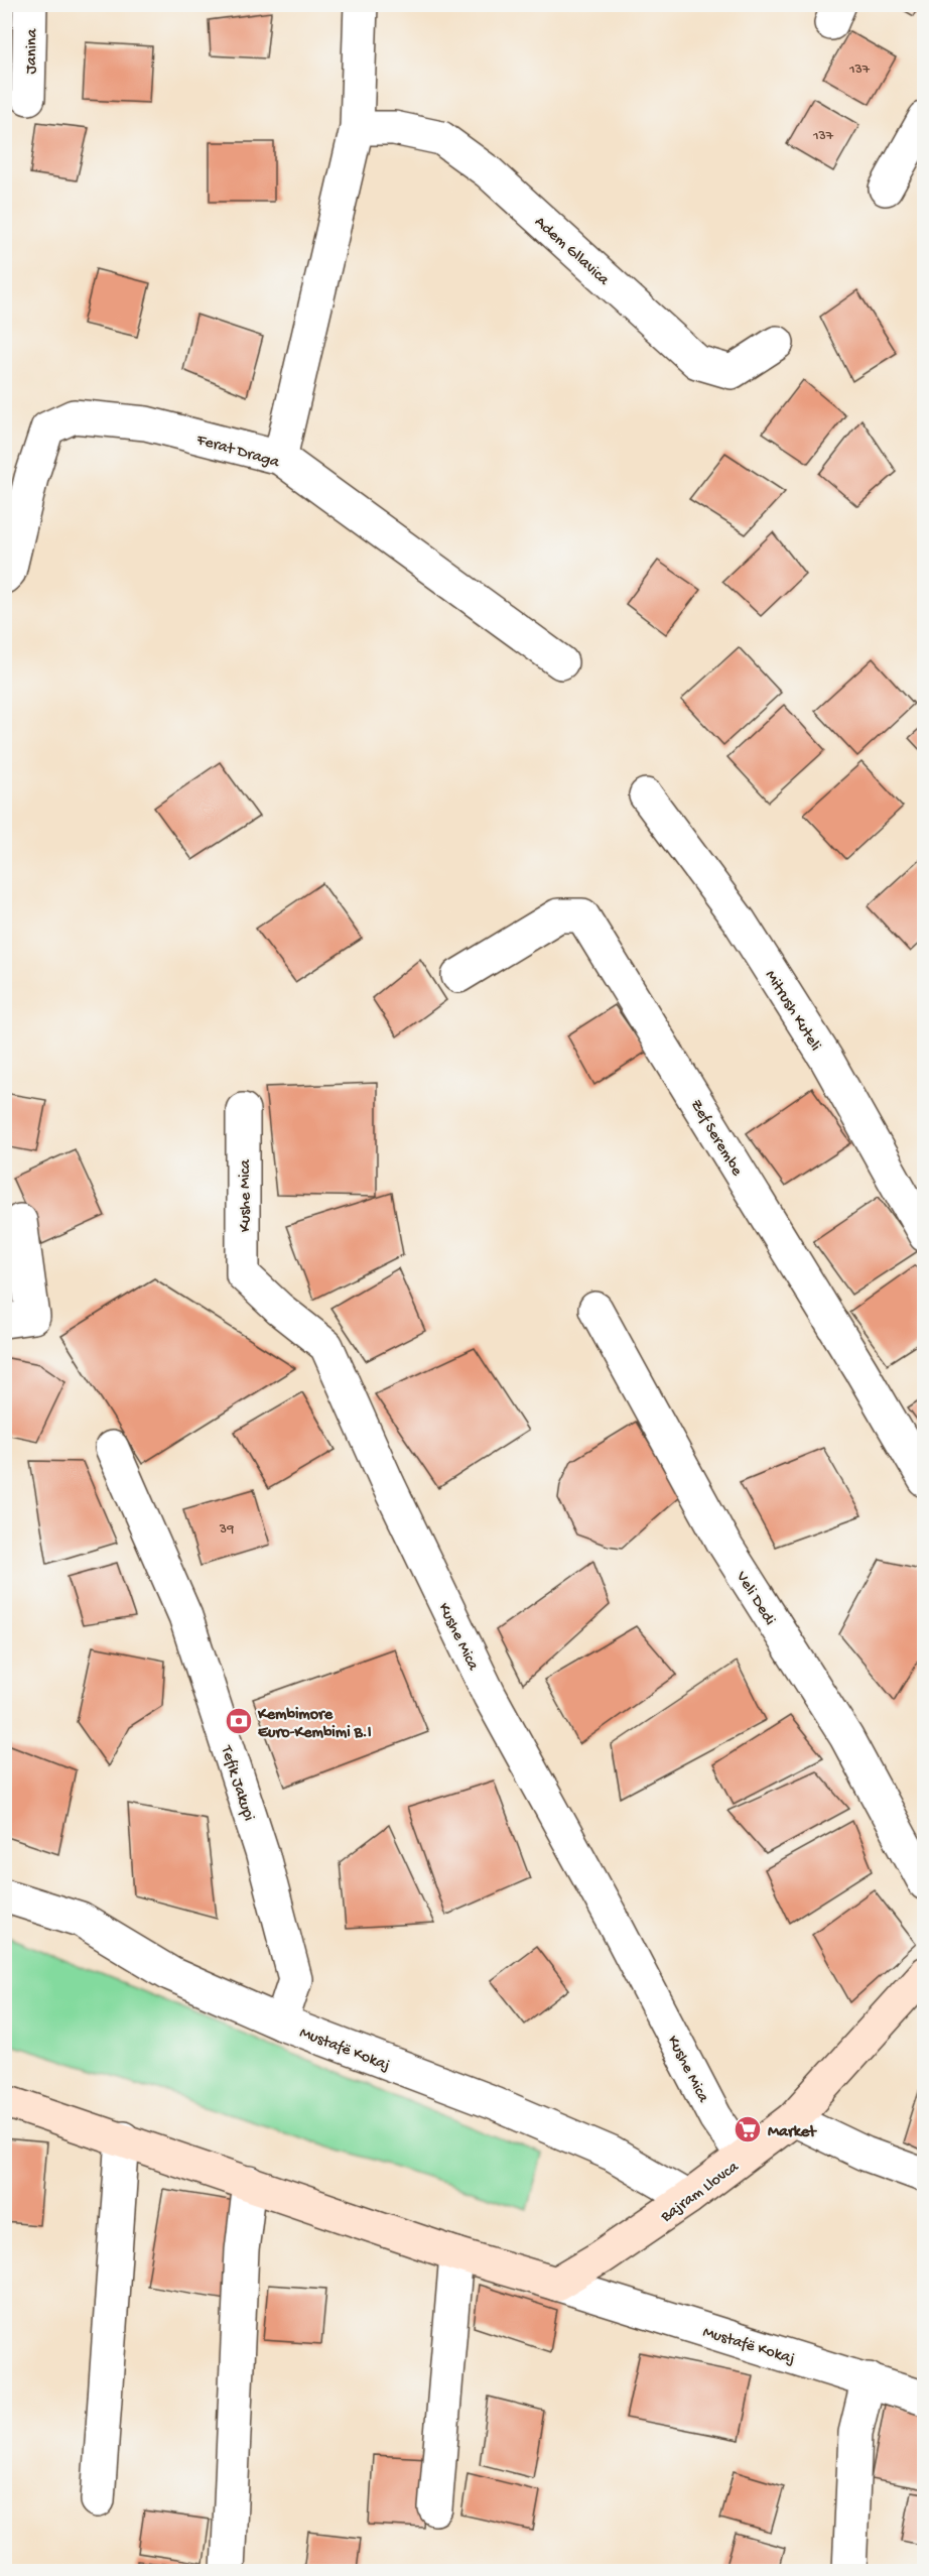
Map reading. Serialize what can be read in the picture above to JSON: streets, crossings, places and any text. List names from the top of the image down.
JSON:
{
  "streets": {
    "street": [
      "Janina",
      "Adem Gllavica",
      "Ferat Draga",
      "Mitrush Kuteli",
      "Zef Serembe",
      "Kushe Mica",
      "Veli Dedi",
      "Tefik Jakupi",
      "Mustafë Kokaj",
      "Bajram Llovca"
    ]
  },
  "crossings": [
    ["Kushe Mica", "Bajram Llovca"],
    ["Tefik Jakupi", "Mustafë Kokaj"],
    ["Mustafë Kokaj", "Bajram Llovca"]
  ],
  "places": {
    "bank": ["Kembimore Euro-Kembimi B.I"],
    "supermarket": ["Market"]
  },
  "house_numbers": ["137", "137", "39"]
}
